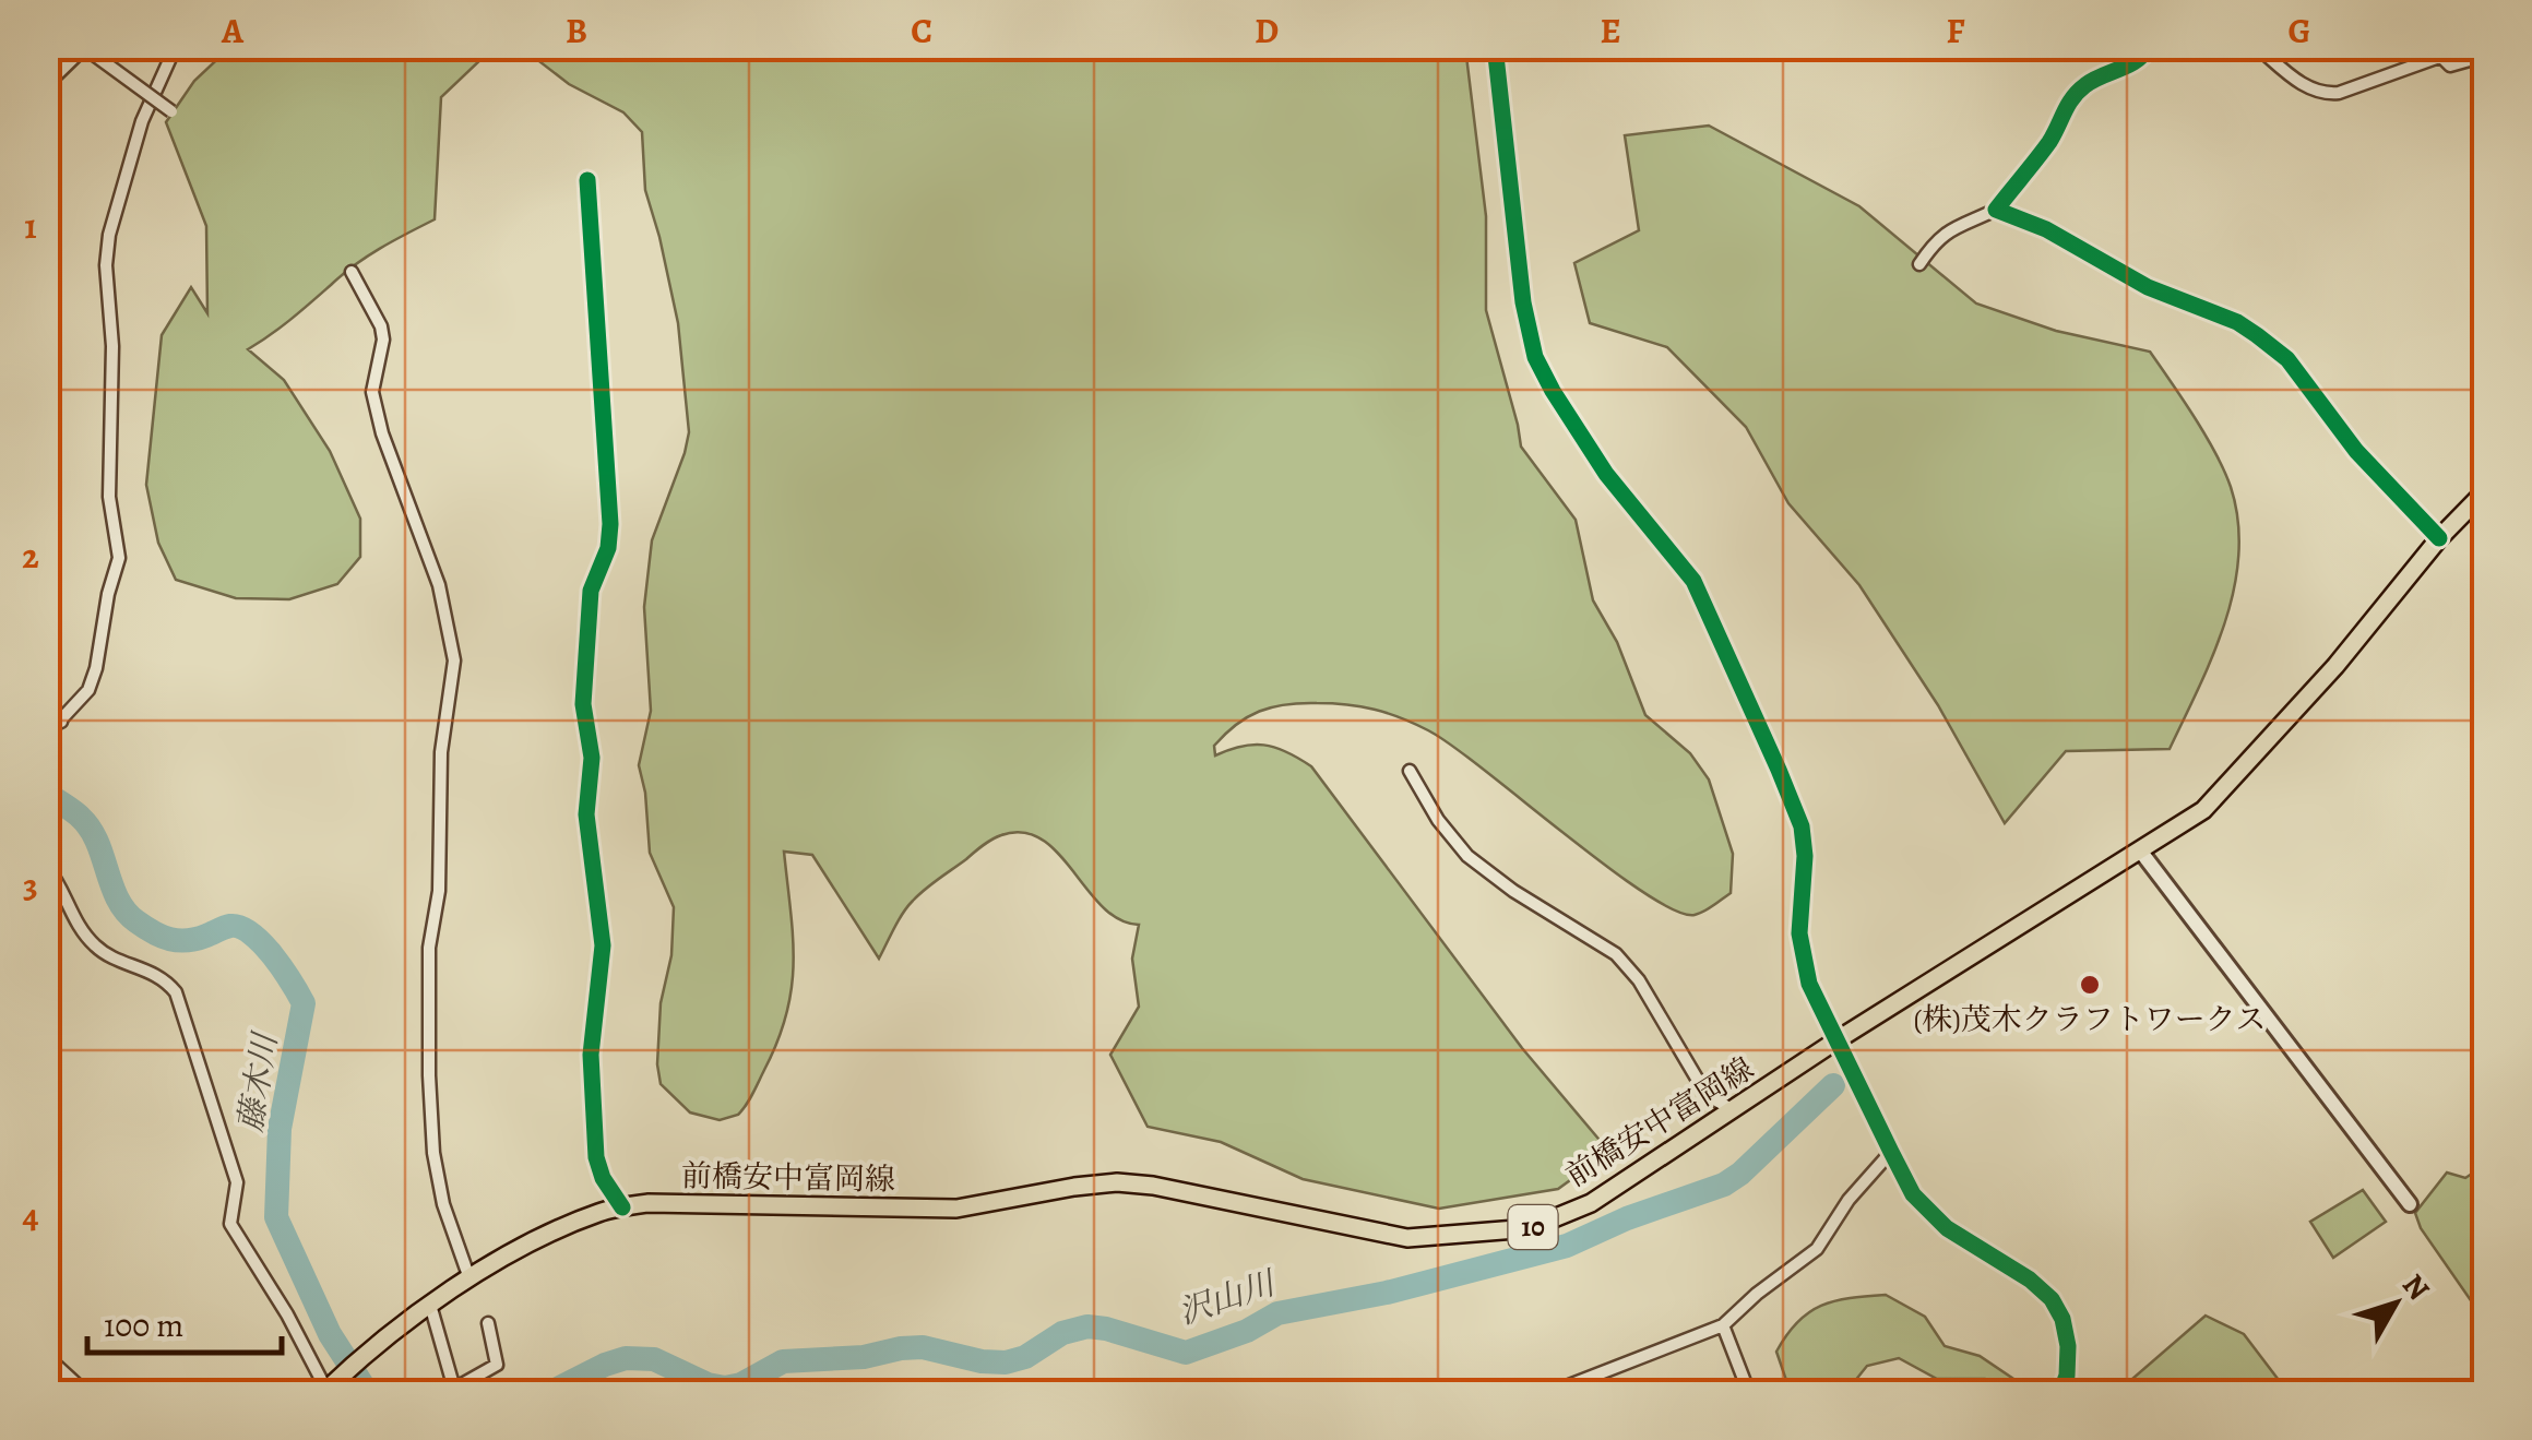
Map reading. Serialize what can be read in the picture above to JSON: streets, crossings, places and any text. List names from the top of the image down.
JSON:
{
  "streets": {
    "main road": ["前橋安中富岡線", "10"]
  },
  "water": ["藤木川", "沢山川"],
  "places": ["(株)茂木クラフトワークス"],
  "scale_bar": "100 m",
  "north": "top right",
  "grid": {
    "columns": [
      "A",
      "B",
      "C",
      "D",
      "E",
      "F",
      "G"
    ],
    "rows": [
      "1",
      "2",
      "3",
      "4"
    ]
  }
}
